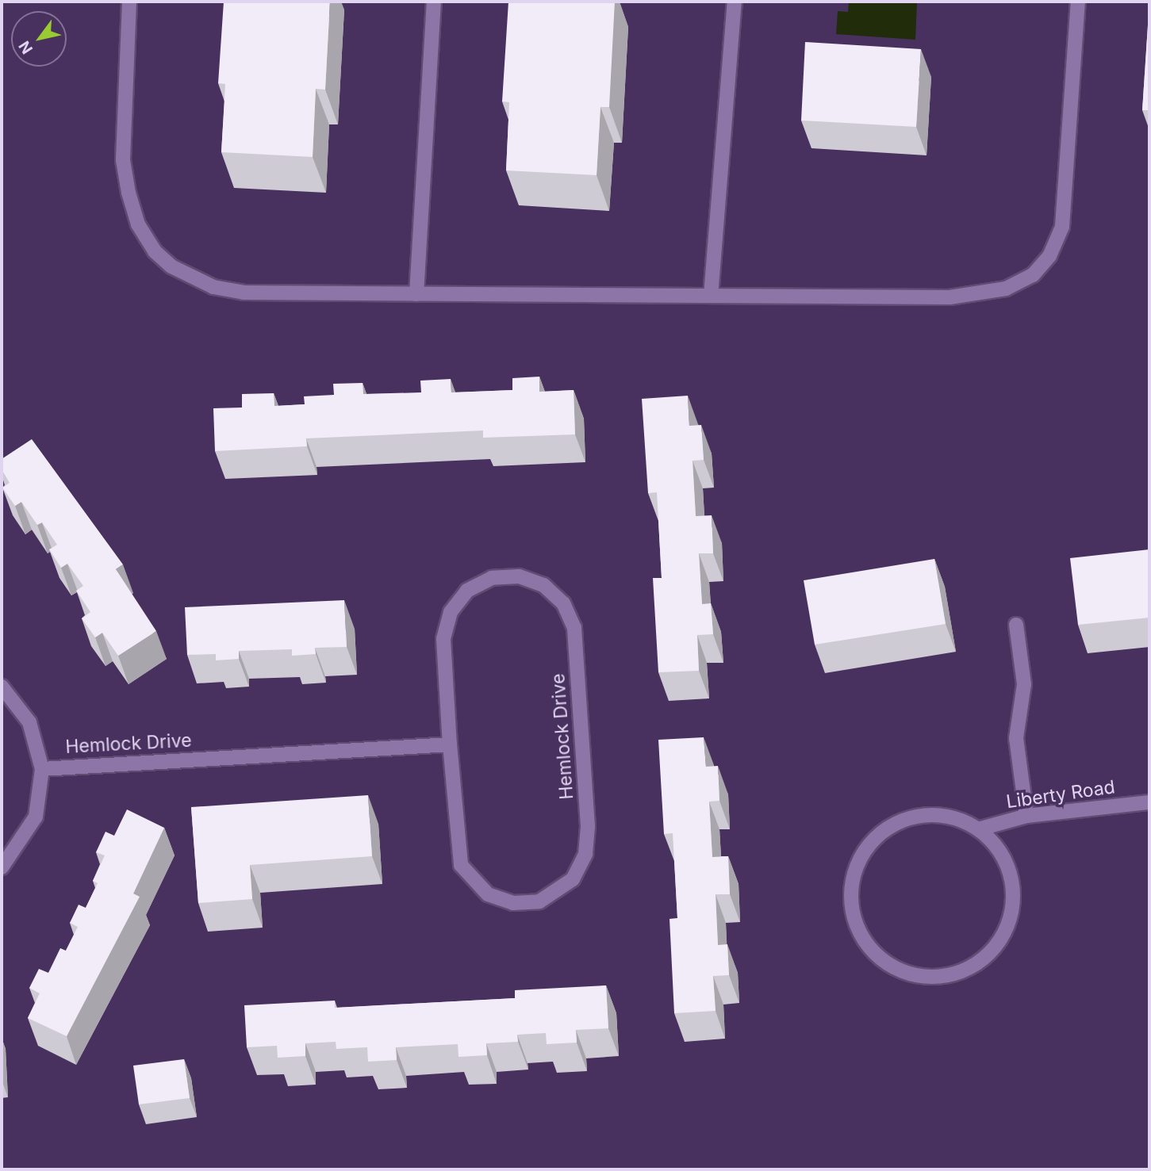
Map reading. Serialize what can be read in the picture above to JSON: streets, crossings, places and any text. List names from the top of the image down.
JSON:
{
  "streets": {
    "street": ["Hemlock Drive", "Liberty Road"]
  },
  "north": "bottom left"
}
